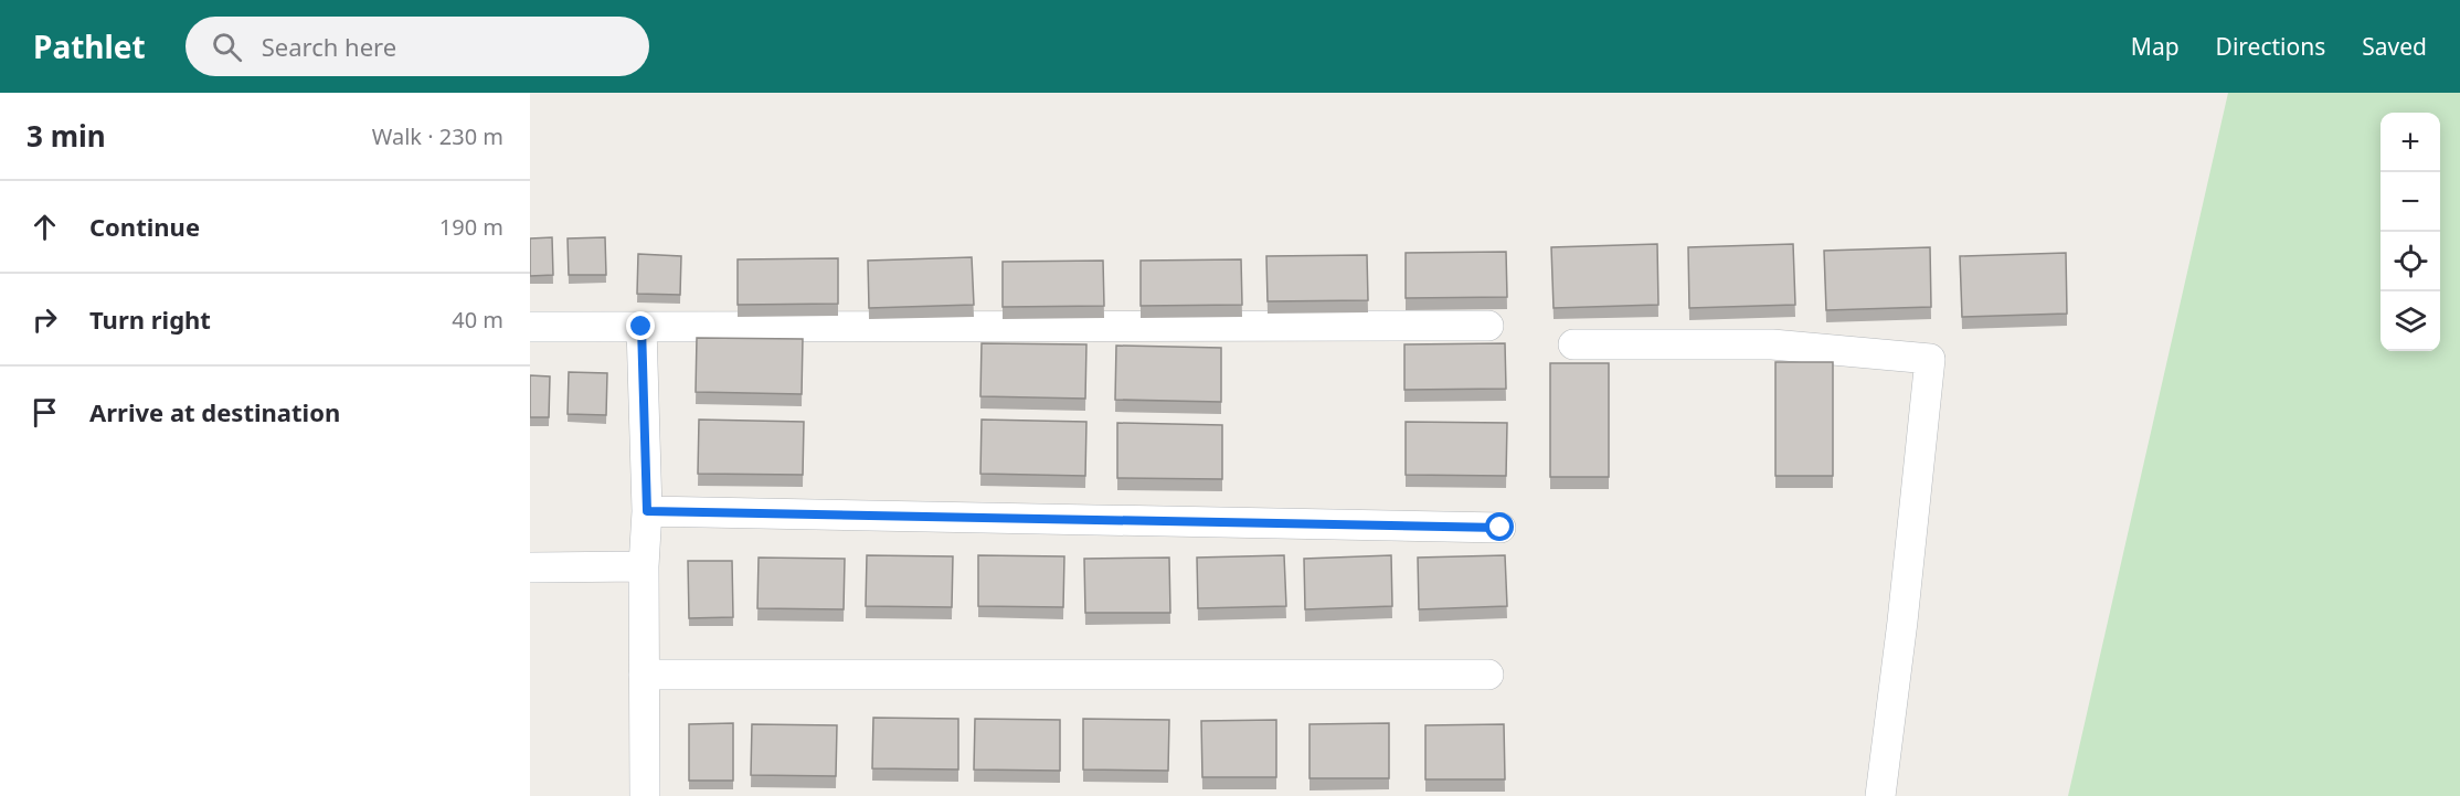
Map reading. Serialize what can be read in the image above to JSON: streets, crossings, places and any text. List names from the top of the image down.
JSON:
{
  "page": {
    "header": "Pathlet",
    "search": "Search here",
    "nav": ["Map", "Directions", "Saved"],
    "heading": ["3 min", "Walk · 230 m"],
    "map_buttons": ["+", "−"],
    "list": [
      ["Continue", "190 m"],
      ["Turn right", "40 m"],
      "Arrive at destination"
    ]
  }
}
